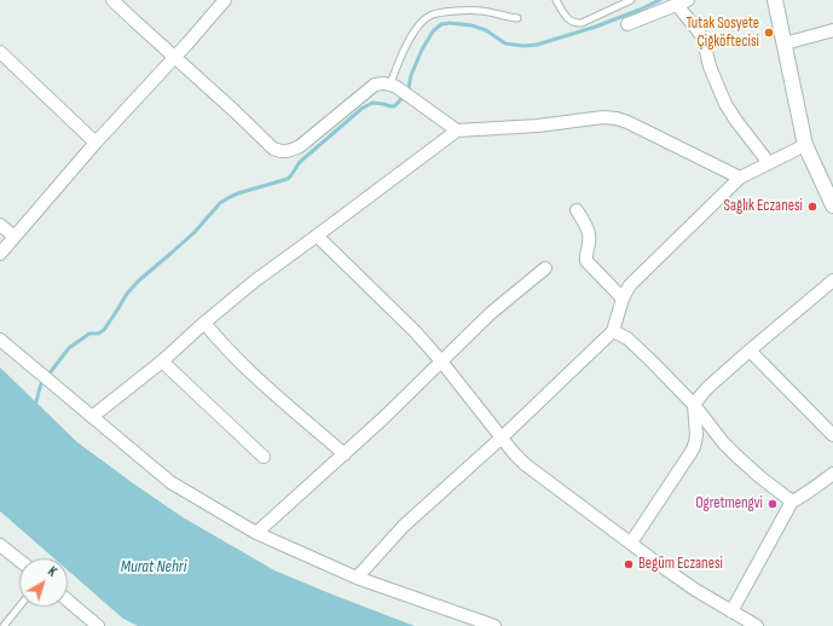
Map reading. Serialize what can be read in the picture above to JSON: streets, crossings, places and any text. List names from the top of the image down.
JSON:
{
  "water": ["Murat Nehri"],
  "places": [
    "Tutak Sosyete Çiğköftecisi",
    "Sağlık Eczanesi",
    "Ogretmengvi",
    "Begüm Eczanesi"
  ],
  "north": "top right"
}
